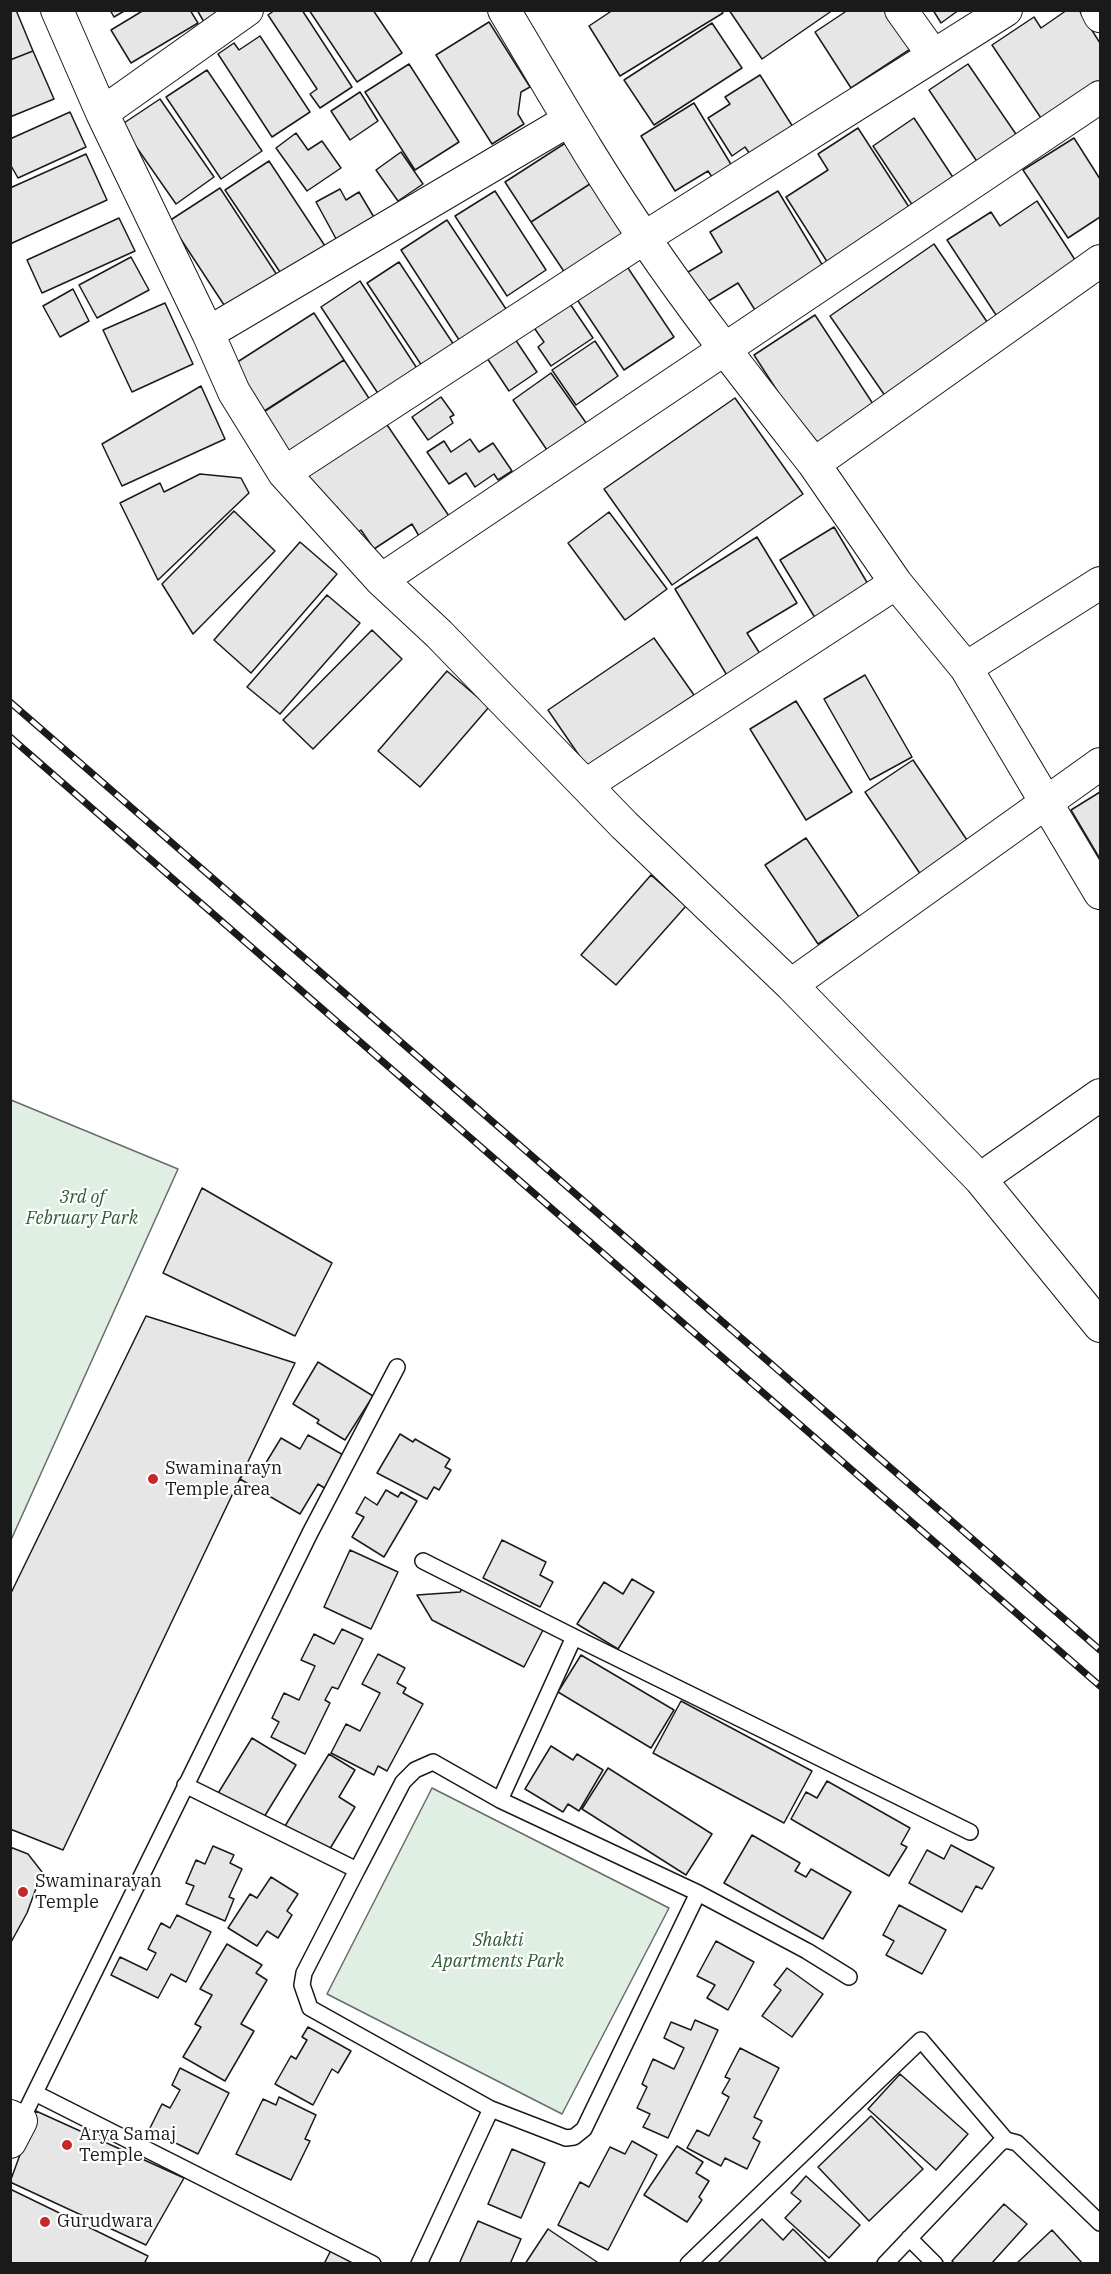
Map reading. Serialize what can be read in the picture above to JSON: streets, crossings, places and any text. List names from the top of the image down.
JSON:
{
  "parks": ["3rd of February Park", "Shakti Apartments Park"],
  "places": [
    "Swaminarayn Temple area",
    "Swaminarayan Temple",
    "Arya Samaj Temple",
    "Gurudwara"
  ]
}
